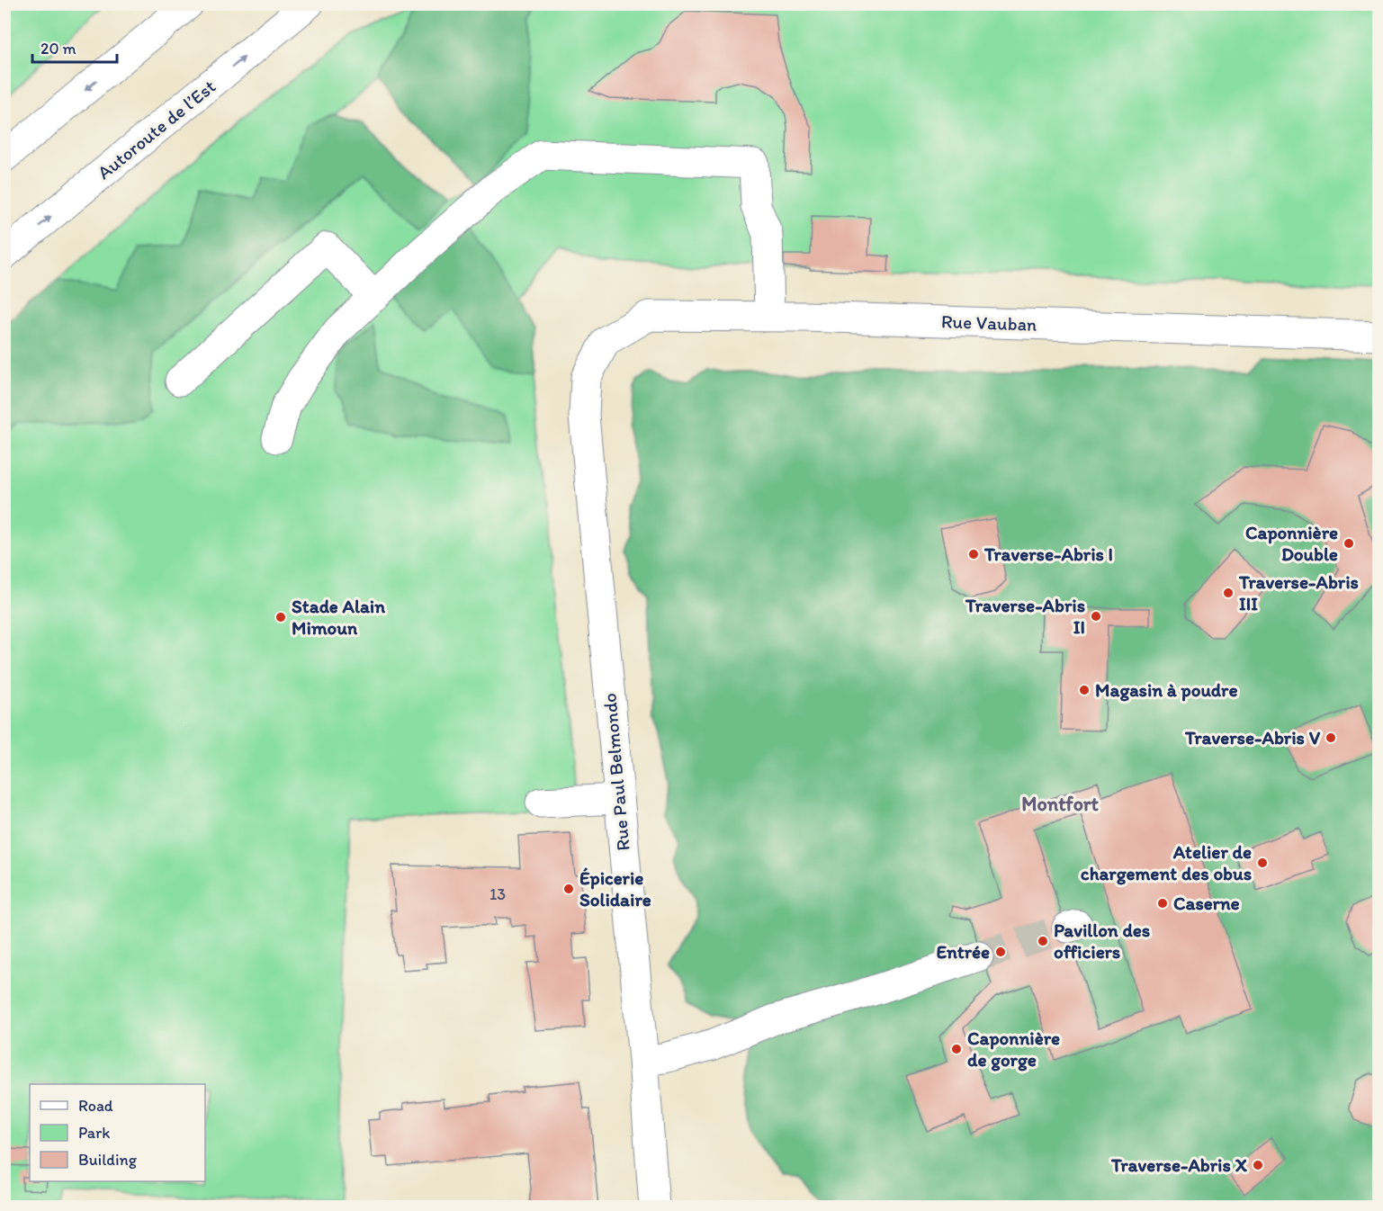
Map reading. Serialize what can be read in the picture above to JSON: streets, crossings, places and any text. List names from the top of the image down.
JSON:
{
  "streets": {
    "main road": ["Autoroute de l’Est", "Rue Vauban", "Rue Paul Belmondo"]
  },
  "crossings": [
    ["Rue Vauban", "Rue Paul Belmondo"]
  ],
  "districts": ["Montfort"],
  "places": [
    "Caponnière Double",
    "Traverse-Abris I",
    "Traverse-Abris III",
    "Traverse-Abris II",
    "Stade Alain Mimoun",
    "Magasin à poudre",
    "Traverse-Abris V",
    "Atelier de chargement des obus",
    "Épicerie Solidaire",
    "Caserne",
    "Pavillon des officiers",
    "Entrée",
    "Caponnière de gorge",
    "Traverse-Abris X"
  ],
  "house_numbers": ["13"],
  "legend": ["Road", "Park", "Building"],
  "scale_bar": "20 m"
}
